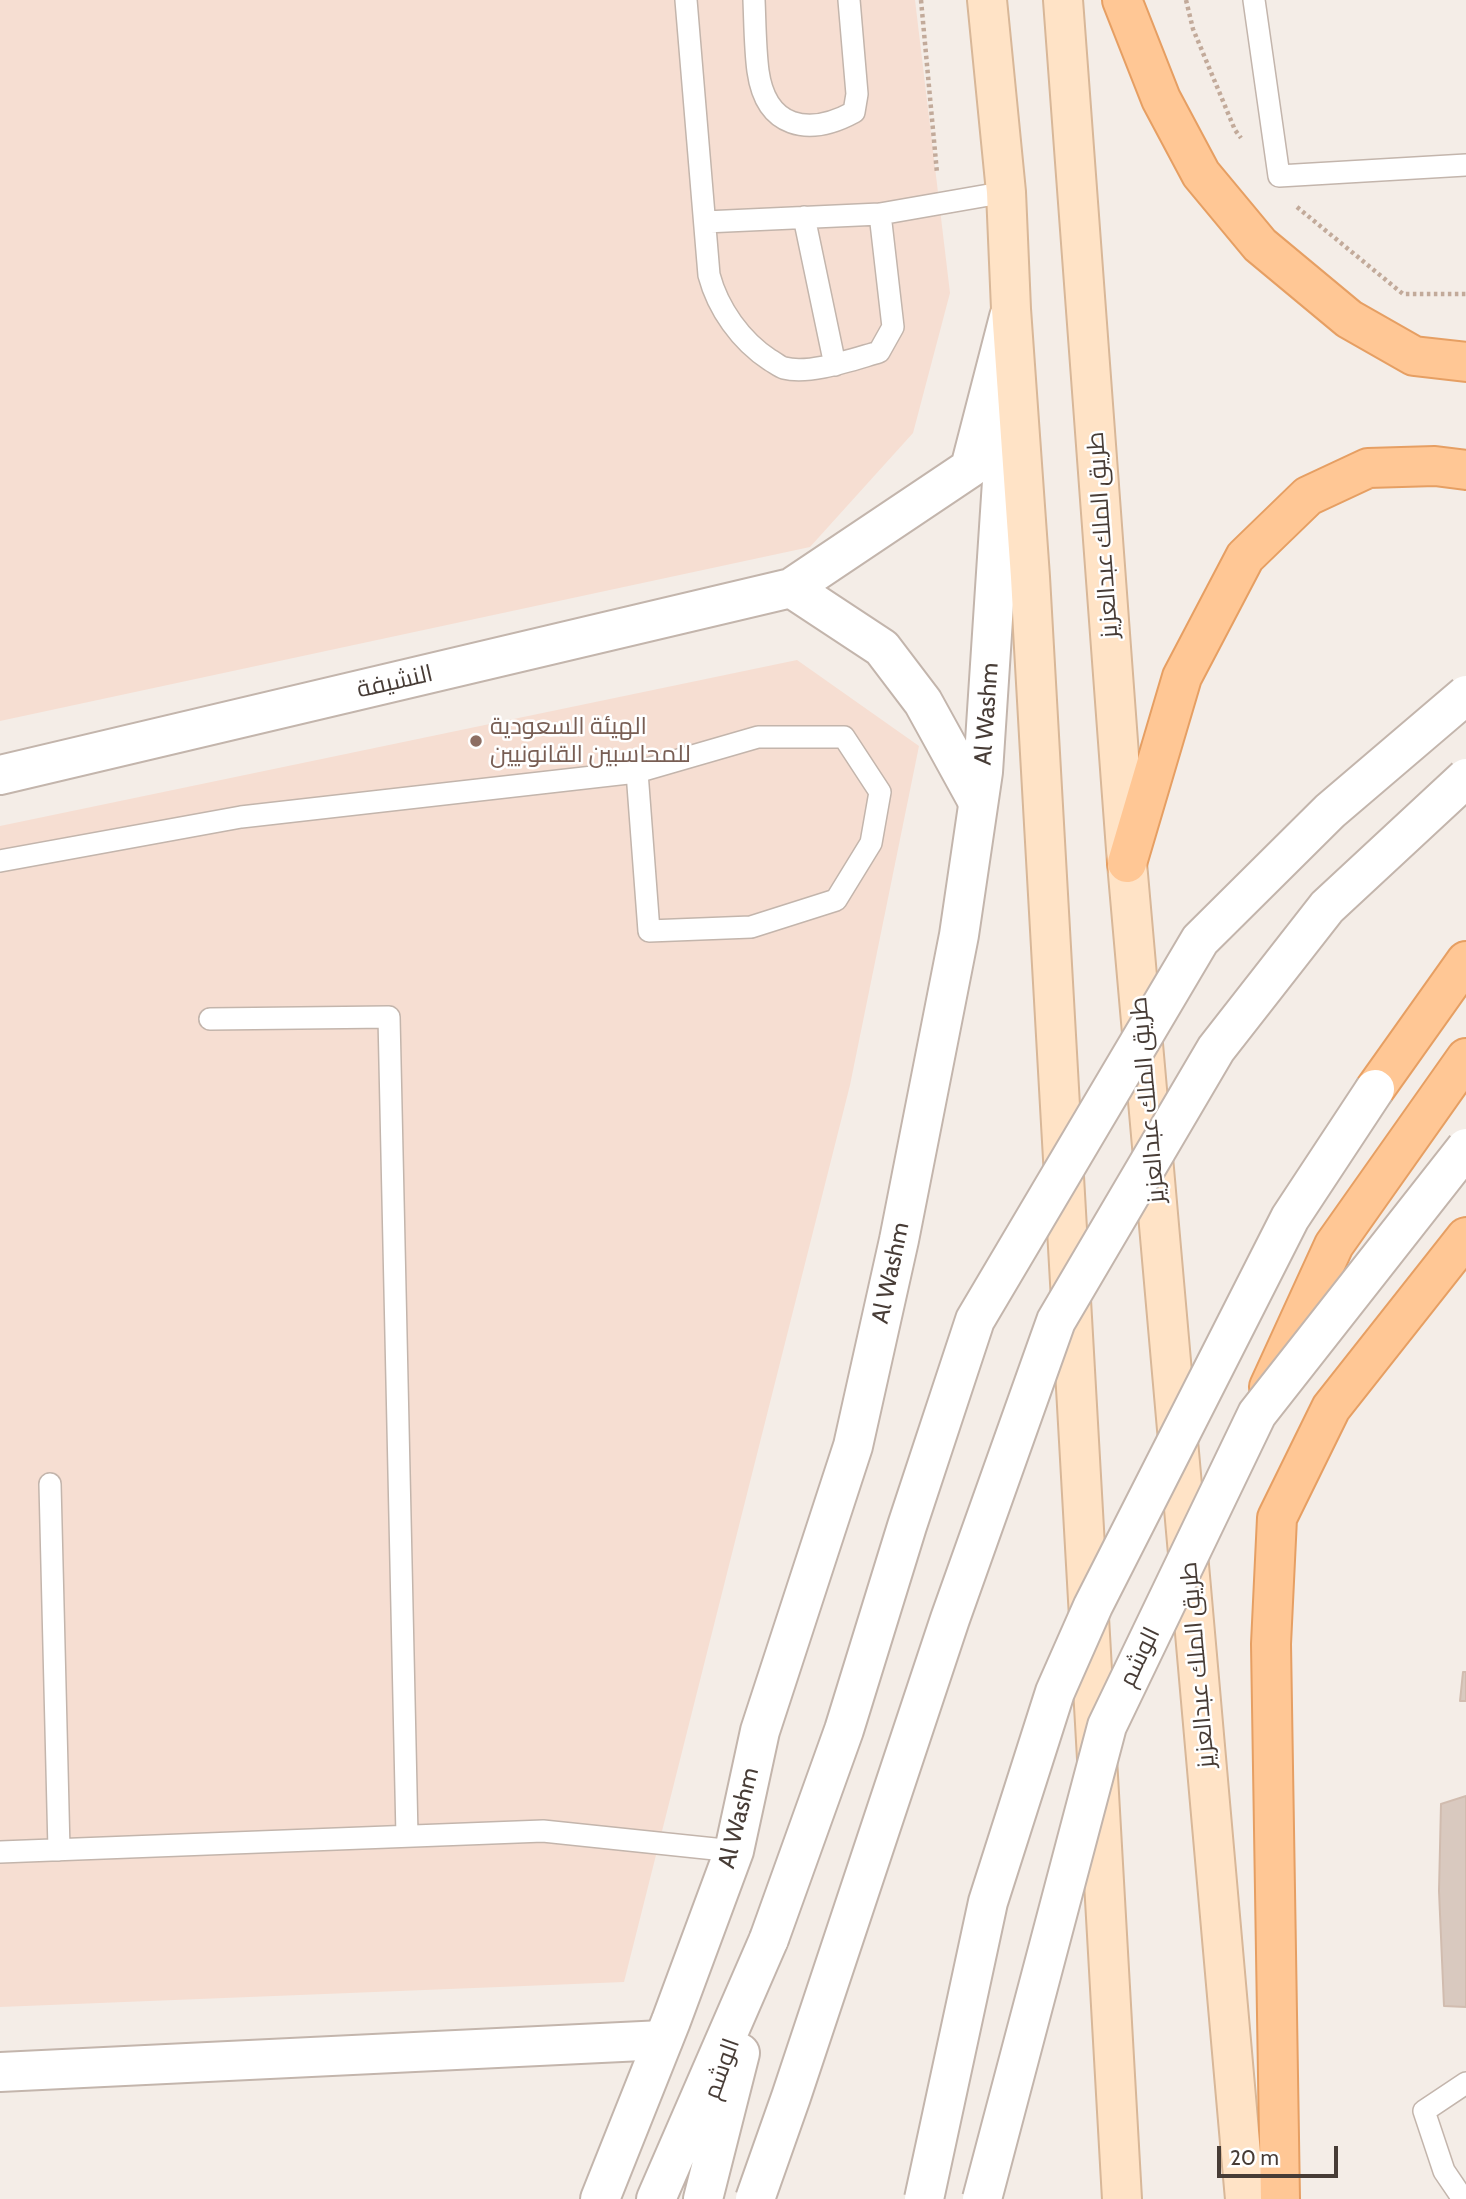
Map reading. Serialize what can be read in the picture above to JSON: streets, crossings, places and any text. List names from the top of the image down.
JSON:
{
  "streets": {
    "main road": ["طريق الملك عبدالعزيز"],
    "street": ["النشيفة", "Al Washm", "الوشم"]
  },
  "places": ["الهيئة السعودية للمحاسبين القانونيين"],
  "scale_bar": "20 m"
}
